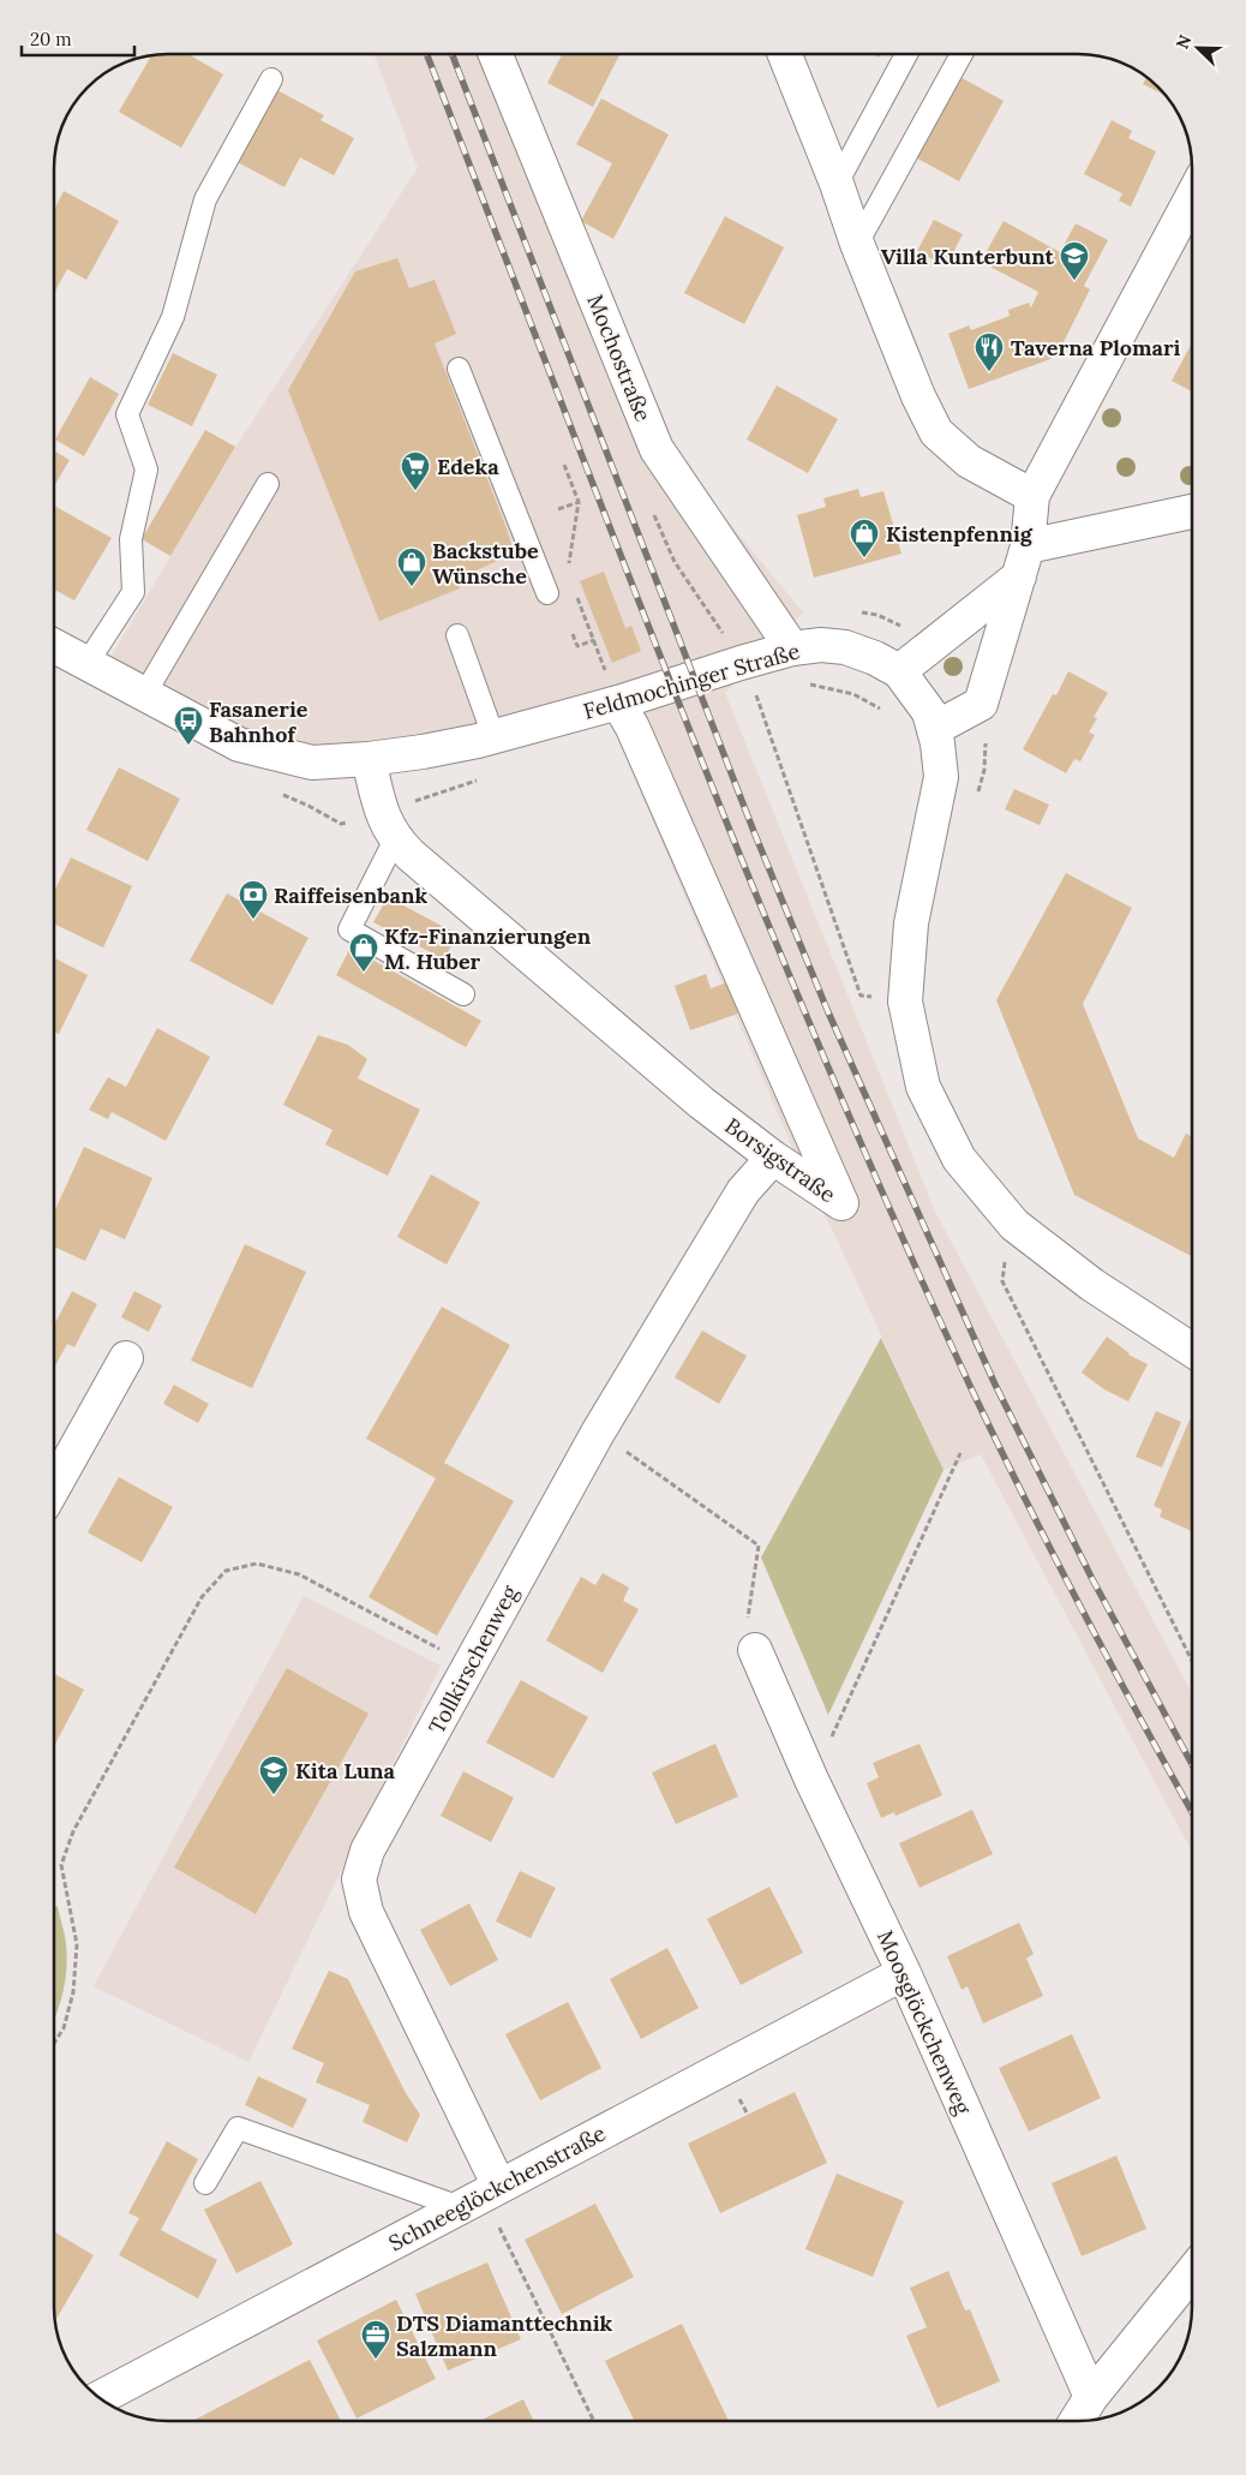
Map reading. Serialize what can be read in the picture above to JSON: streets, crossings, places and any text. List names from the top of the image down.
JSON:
{
  "streets": {
    "street": [
      "Mochostraße",
      "Feldmochinger Straße",
      "Borsigstraße",
      "Tollkirschenweg",
      "Moosglöckchenweg",
      "Schneeglöckchenstraße"
    ]
  },
  "crossings": [
    ["Mochostraße", "Feldmochinger Straße"],
    ["Feldmochinger Straße", "Borsigstraße"],
    ["Borsigstraße", "Tollkirschenweg"],
    ["Tollkirschenweg", "Schneeglöckchenstraße"],
    ["Moosglöckchenweg", "Schneeglöckchenstraße"]
  ],
  "places": {
    "school or university": ["Villa Kunterbunt", "Kita Luna"],
    "restaurant": ["Taverna Plomari"],
    "supermarket": ["Edeka"],
    "shop": ["Kistenpfennig", "Backstube Wünsche", "Kfz-Finanzierungen M. Huber"],
    "bus stop": ["Fasanerie Bahnhof"],
    "bank": ["Raiffeisenbank"],
    "office": ["DTS Diamanttechnik Salzmann"]
  },
  "scale_bar": "20 m",
  "north": "top left"
}
